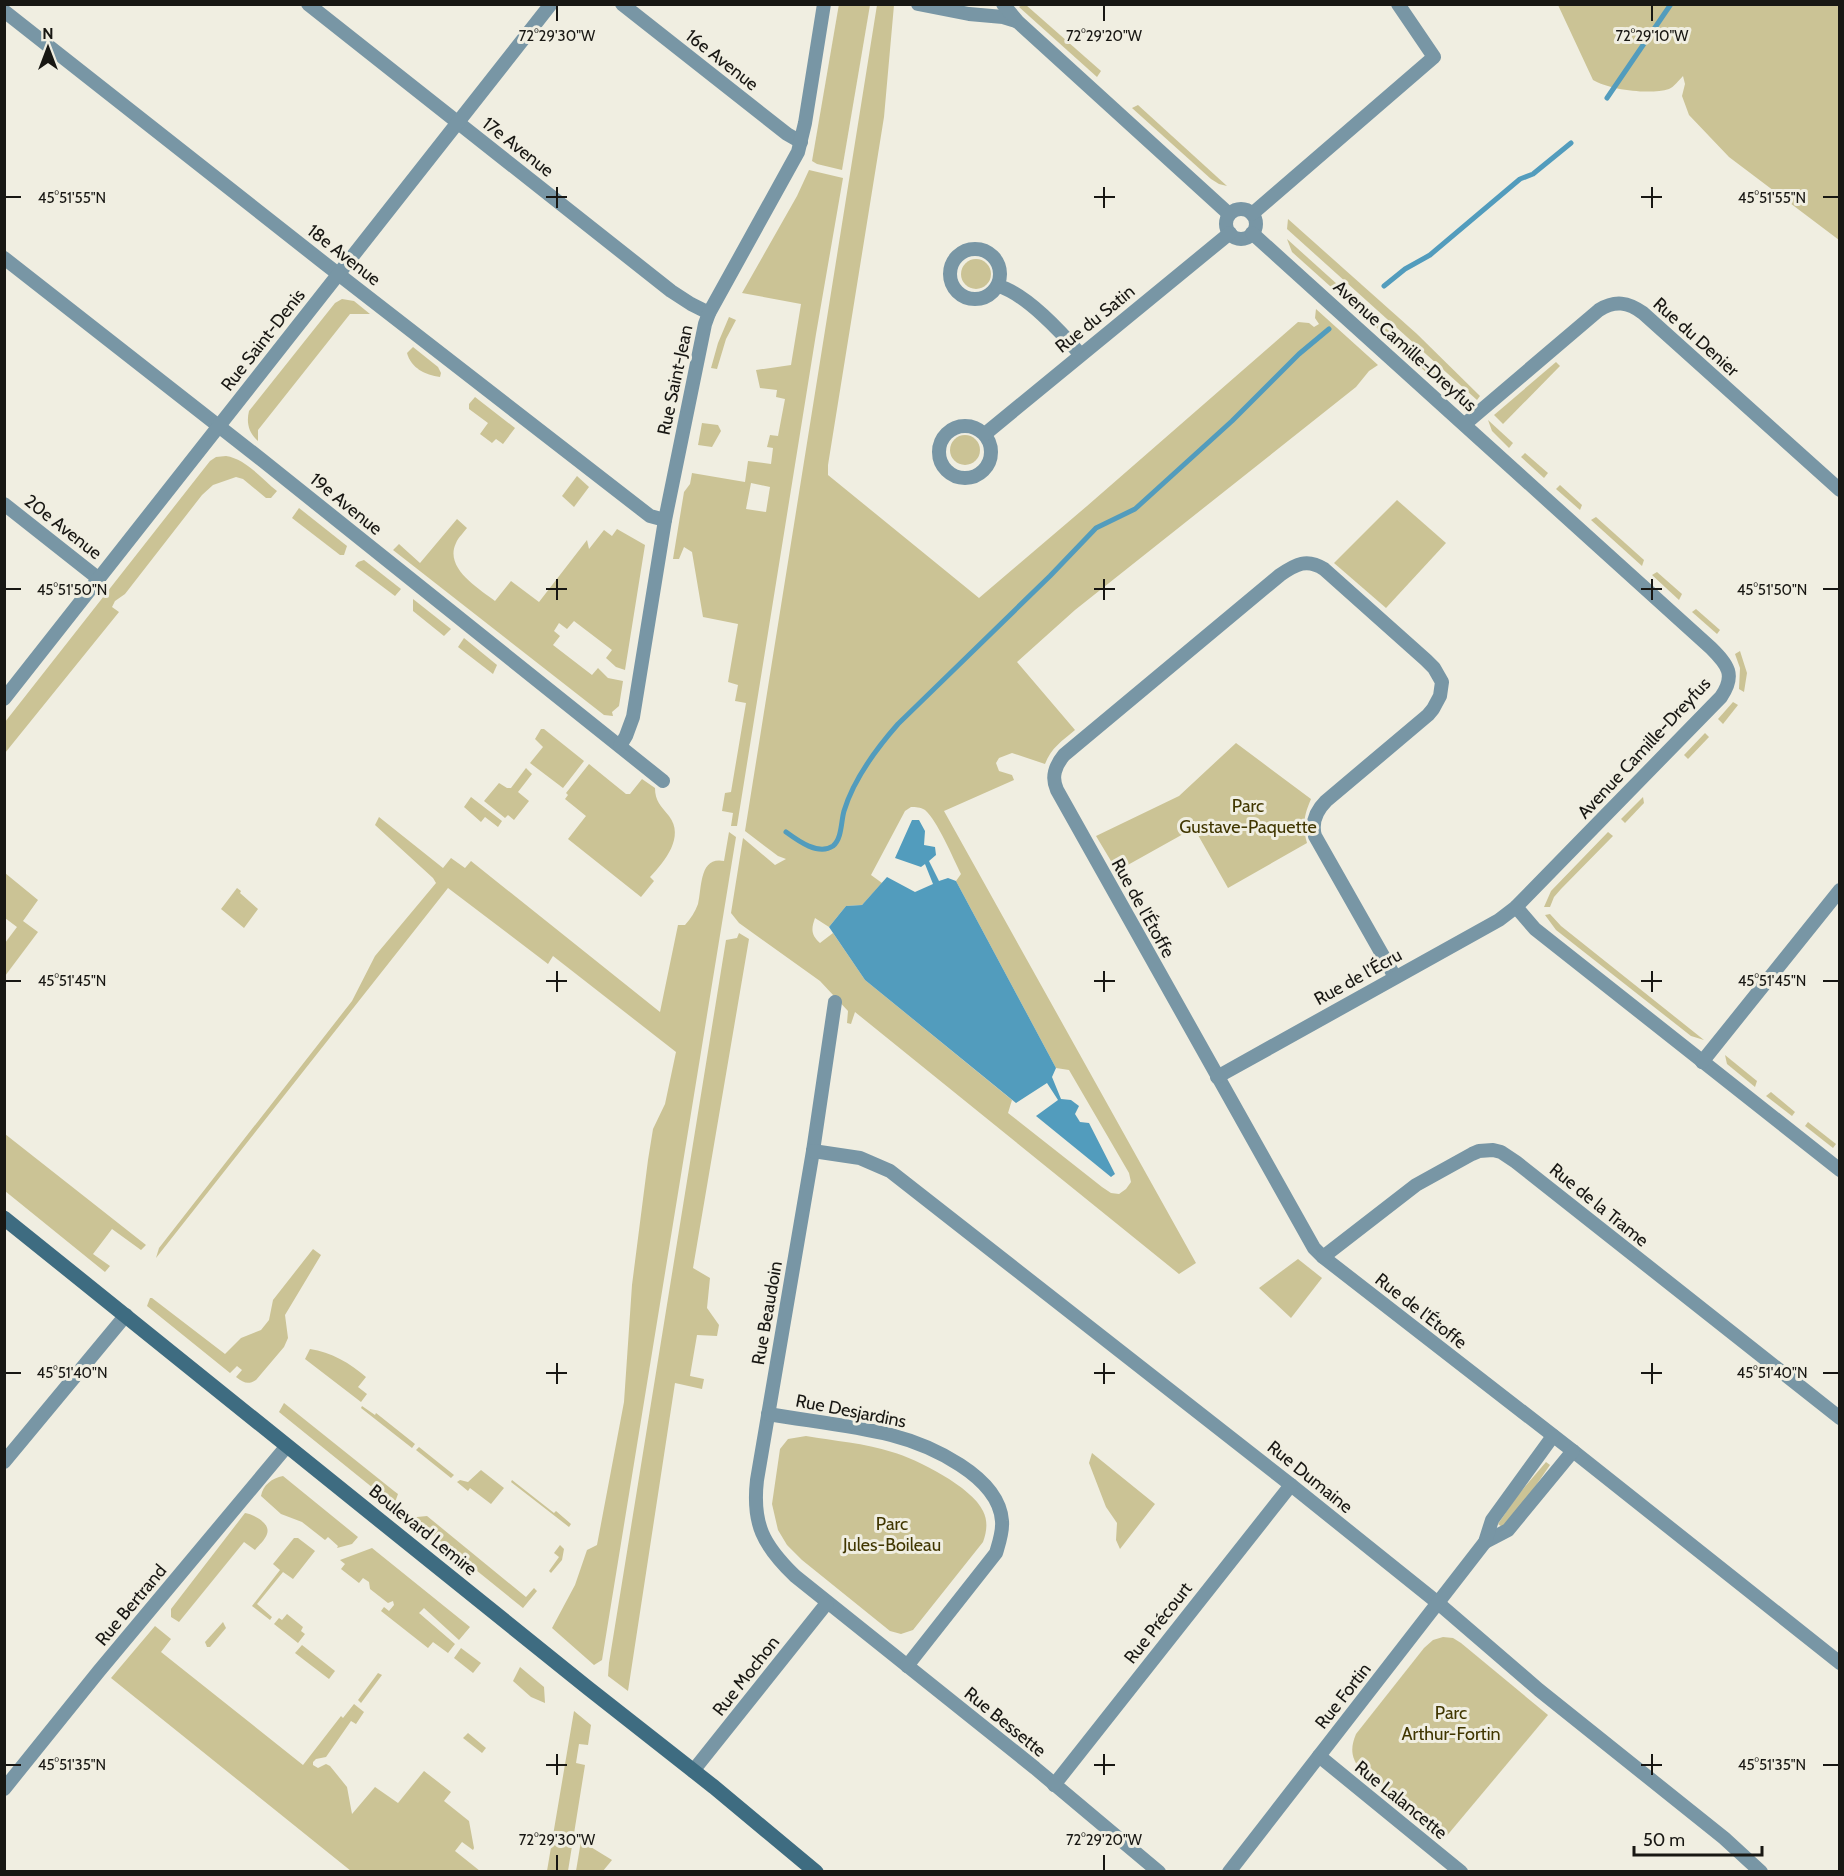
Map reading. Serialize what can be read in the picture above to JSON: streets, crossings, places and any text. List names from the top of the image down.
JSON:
{
  "streets": {
    "main road": ["Boulevard Lemire"],
    "street": [
      "16e Avenue",
      "17e Avenue",
      "18e Avenue",
      "Rue du Satin",
      "Rue du Denier",
      "Rue Saint-Denis",
      "Avenue Camille-Dreyfus",
      "Rue Saint-Jean",
      "19e Avenue",
      "20e Avenue",
      "Rue de l'Étoffe",
      "Rue de l'Écru",
      "Rue de la Trame",
      "Rue Beaudoin",
      "Rue Desjardins",
      "Rue Dumaine",
      "Rue Bertrand",
      "Rue Précourt",
      "Rue Mochon",
      "Rue Fortin",
      "Rue Bessette",
      "Rue Lalancette"
    ]
  },
  "crossings": [
    ["16e Avenue", "Rue Saint-Jean"],
    ["17e Avenue", "Rue Saint-Denis"],
    ["17e Avenue", "Rue Saint-Jean"],
    ["18e Avenue", "Rue Saint-Denis"],
    ["18e Avenue", "Rue Saint-Jean"],
    ["Rue du Satin", "Avenue Camille-Dreyfus"],
    ["Rue du Denier", "Avenue Camille-Dreyfus"],
    ["Rue Saint-Denis", "19e Avenue"],
    ["Rue Saint-Denis", "20e Avenue"],
    ["Avenue Camille-Dreyfus", "Rue de l'Écru"],
    ["Rue Saint-Jean", "19e Avenue"],
    ["Rue de l'Étoffe", "Rue de l'Écru"],
    ["Rue de l'Étoffe", "Rue de la Trame"],
    ["Rue de l'Étoffe", "Rue Fortin"],
    ["Rue Beaudoin", "Rue Desjardins"],
    ["Rue Beaudoin", "Rue Dumaine"],
    ["Rue Beaudoin", "Rue Mochon"],
    ["Rue Beaudoin", "Rue Bessette"],
    ["Rue Desjardins", "Rue Bessette"],
    ["Rue Dumaine", "Rue Précourt"],
    ["Rue Dumaine", "Rue Fortin"],
    ["Boulevard Lemire", "Rue Bertrand"],
    ["Boulevard Lemire", "Rue Mochon"],
    ["Rue Précourt", "Rue Bessette"],
    ["Rue Mochon", "Rue Bessette"],
    ["Rue Fortin", "Rue Lalancette"]
  ],
  "parks": ["Parc Gustave-Paquette", "Parc Jules-Boileau", "Parc Arthur-Fortin"],
  "scale_bar": "50 m",
  "north": "top",
  "coordinates": [
    "72°29'30\"W",
    "72°29'20\"W",
    "72°29'10\"W",
    "45°51'55\"N",
    "45°51'50\"N",
    "45°51'45\"N",
    "45°51'40\"N",
    "45°51'35\"N"
  ]
}
